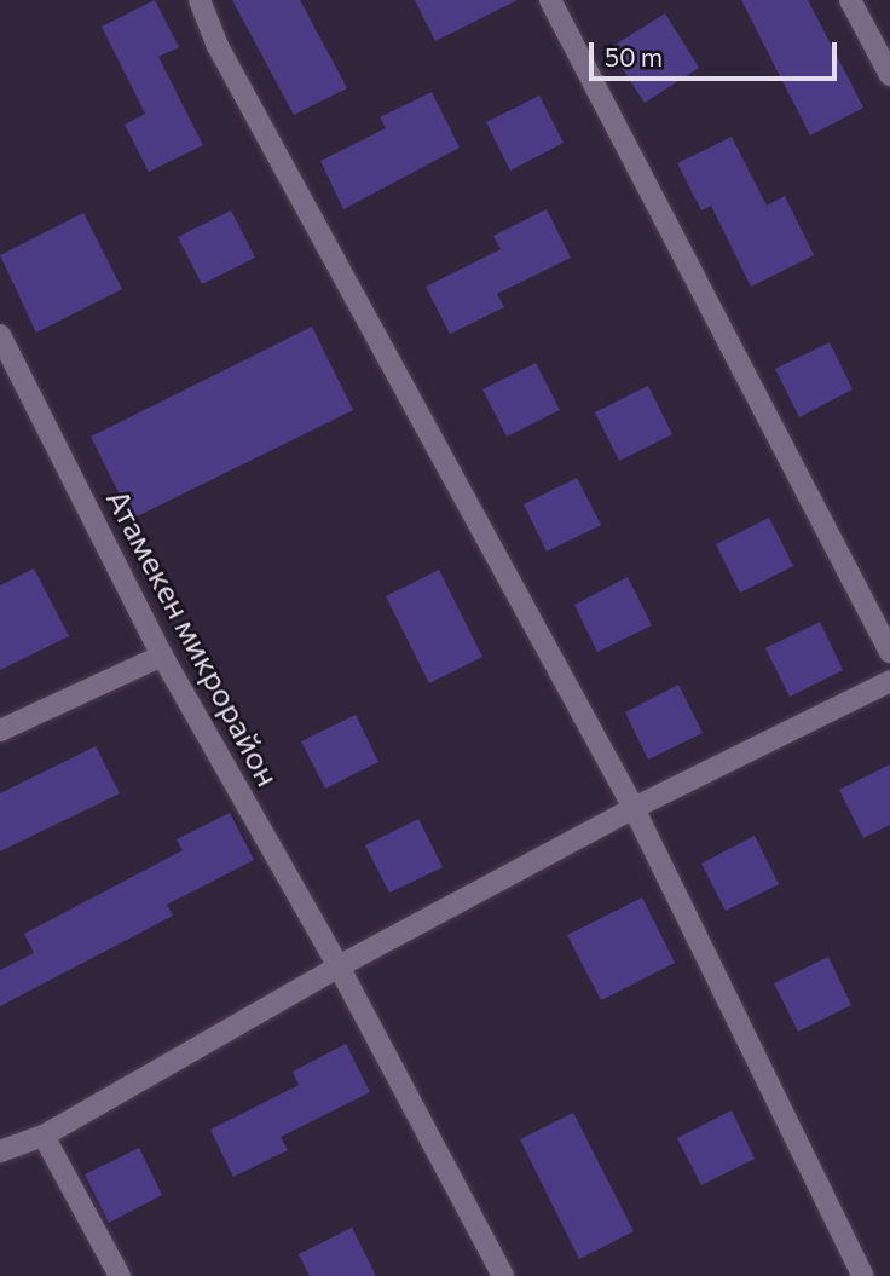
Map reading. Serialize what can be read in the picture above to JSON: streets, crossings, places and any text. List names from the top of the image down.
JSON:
{
  "streets": {
    "street": ["Атамекен микрорайон"]
  },
  "scale_bar": "50 m"
}
